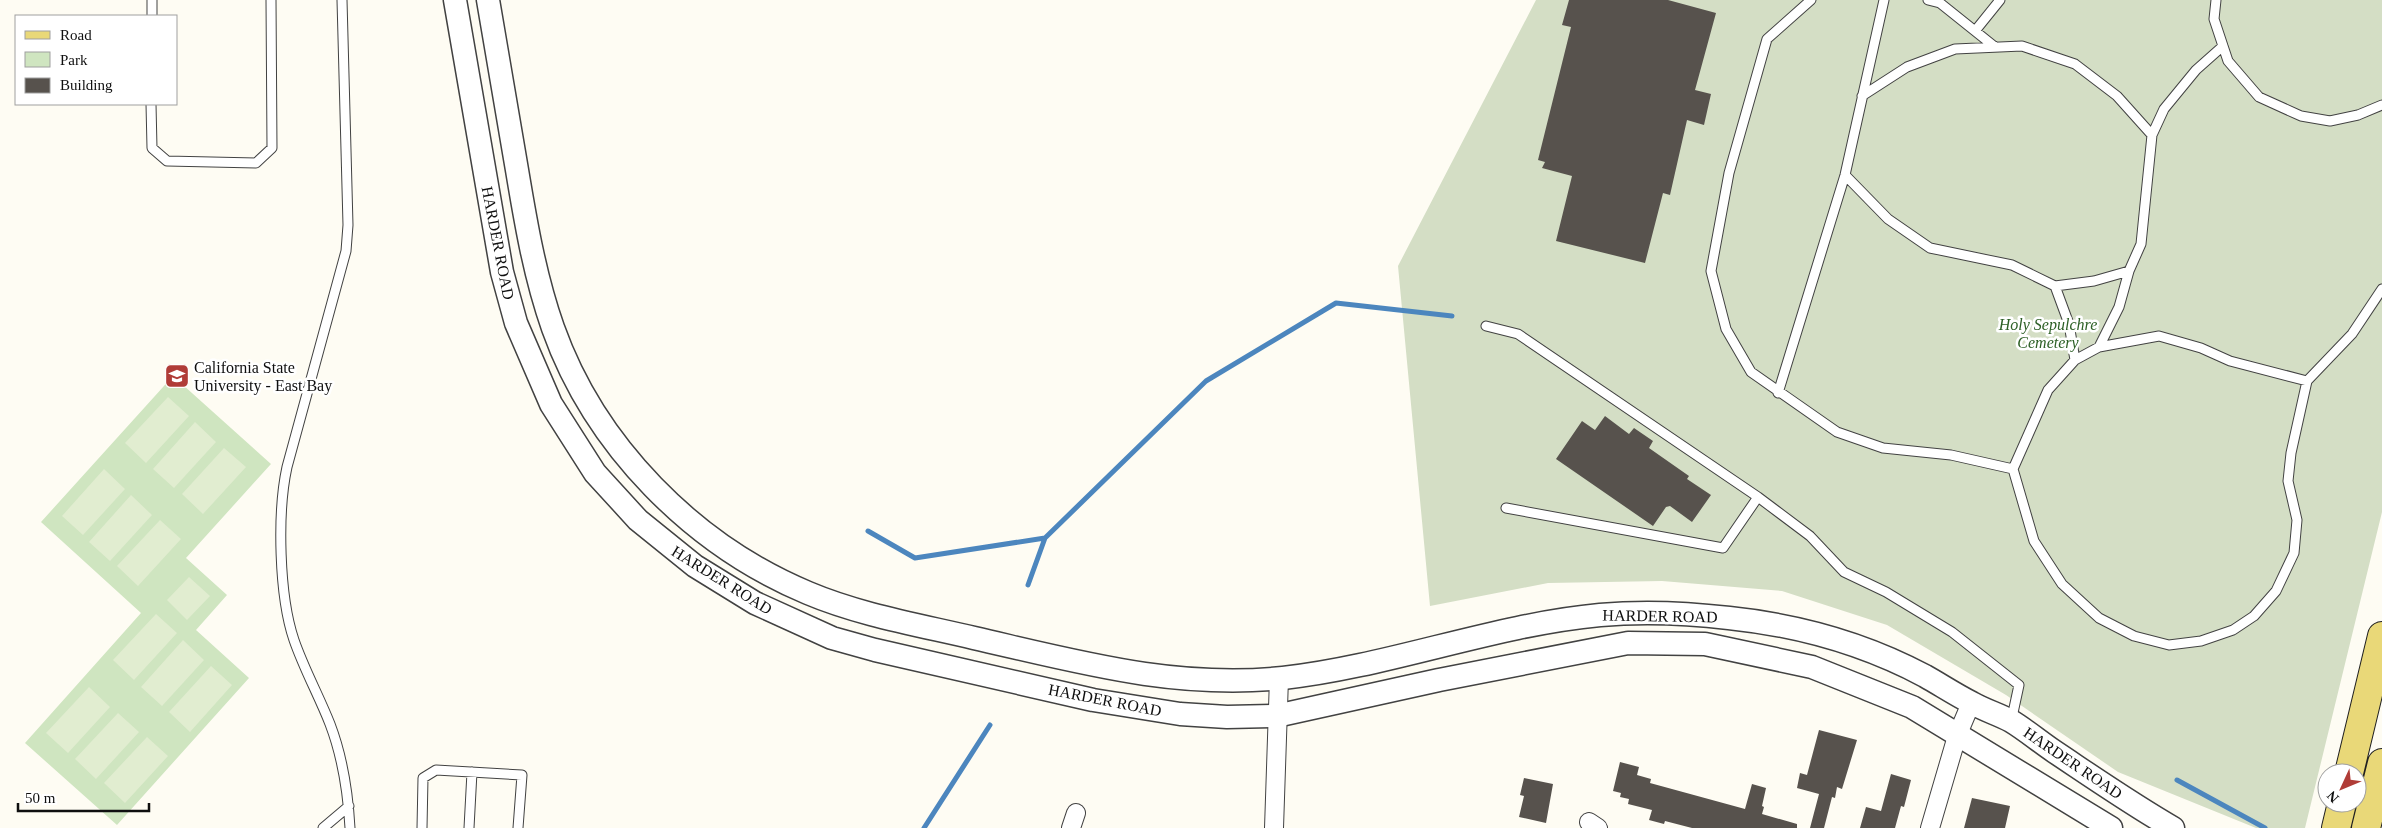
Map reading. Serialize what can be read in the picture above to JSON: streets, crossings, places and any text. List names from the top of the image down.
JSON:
{
  "streets": {
    "street": ["HARDER ROAD"]
  },
  "parks": ["Holy Sepulchre Cemetery"],
  "places": {
    "school or university": ["California State University - East Bay"]
  },
  "legend": ["Road", "Park", "Building"],
  "scale_bar": "50 m",
  "north": "bottom left"
}
